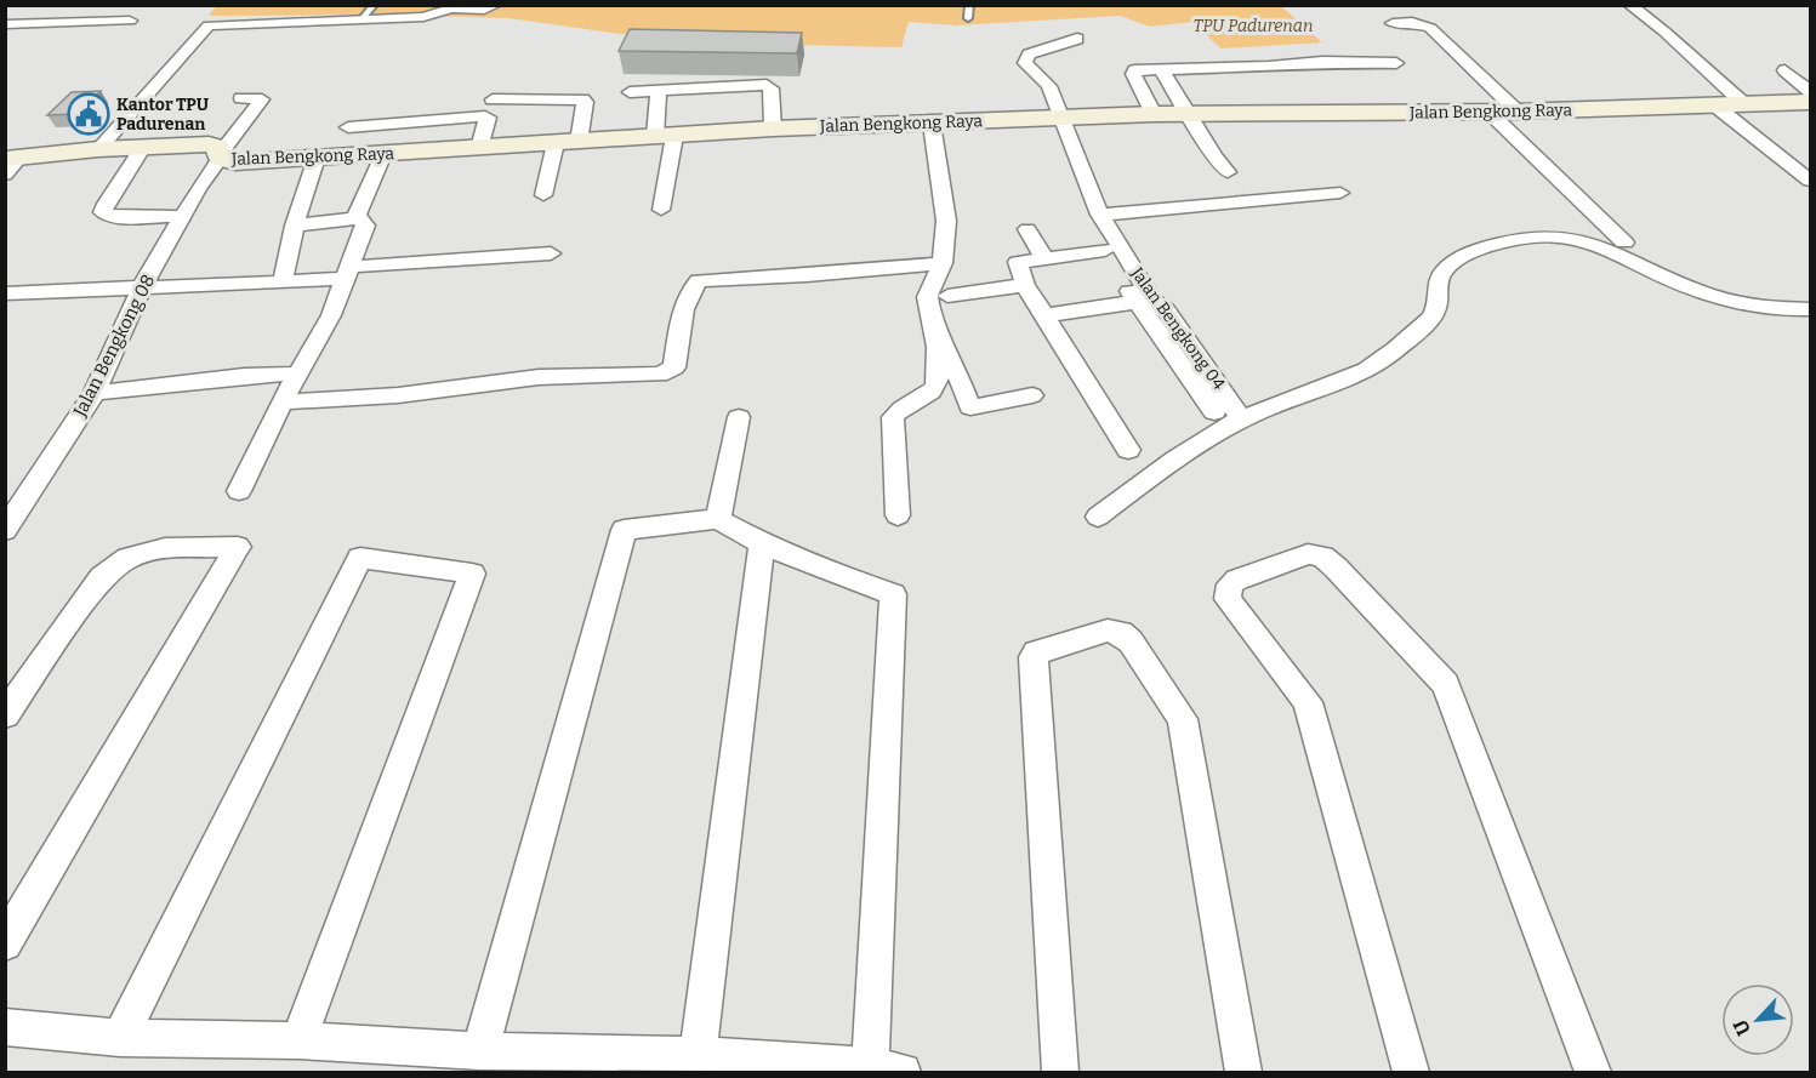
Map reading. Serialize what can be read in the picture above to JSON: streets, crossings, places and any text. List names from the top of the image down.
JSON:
{
  "streets": {
    "street": ["Jalan Bengkong Raya", "Jalan Bengkong 04", "Jalan Bengkong 08"]
  },
  "crossings": [
    ["Jalan Bengkong Raya", "Jalan Bengkong 04"],
    ["Jalan Bengkong Raya", "Jalan Bengkong 08"]
  ],
  "parks": ["TPU Padurenan"],
  "places": {
    "public building": ["Kantor TPU Padurenan"]
  },
  "north": "bottom left"
}
